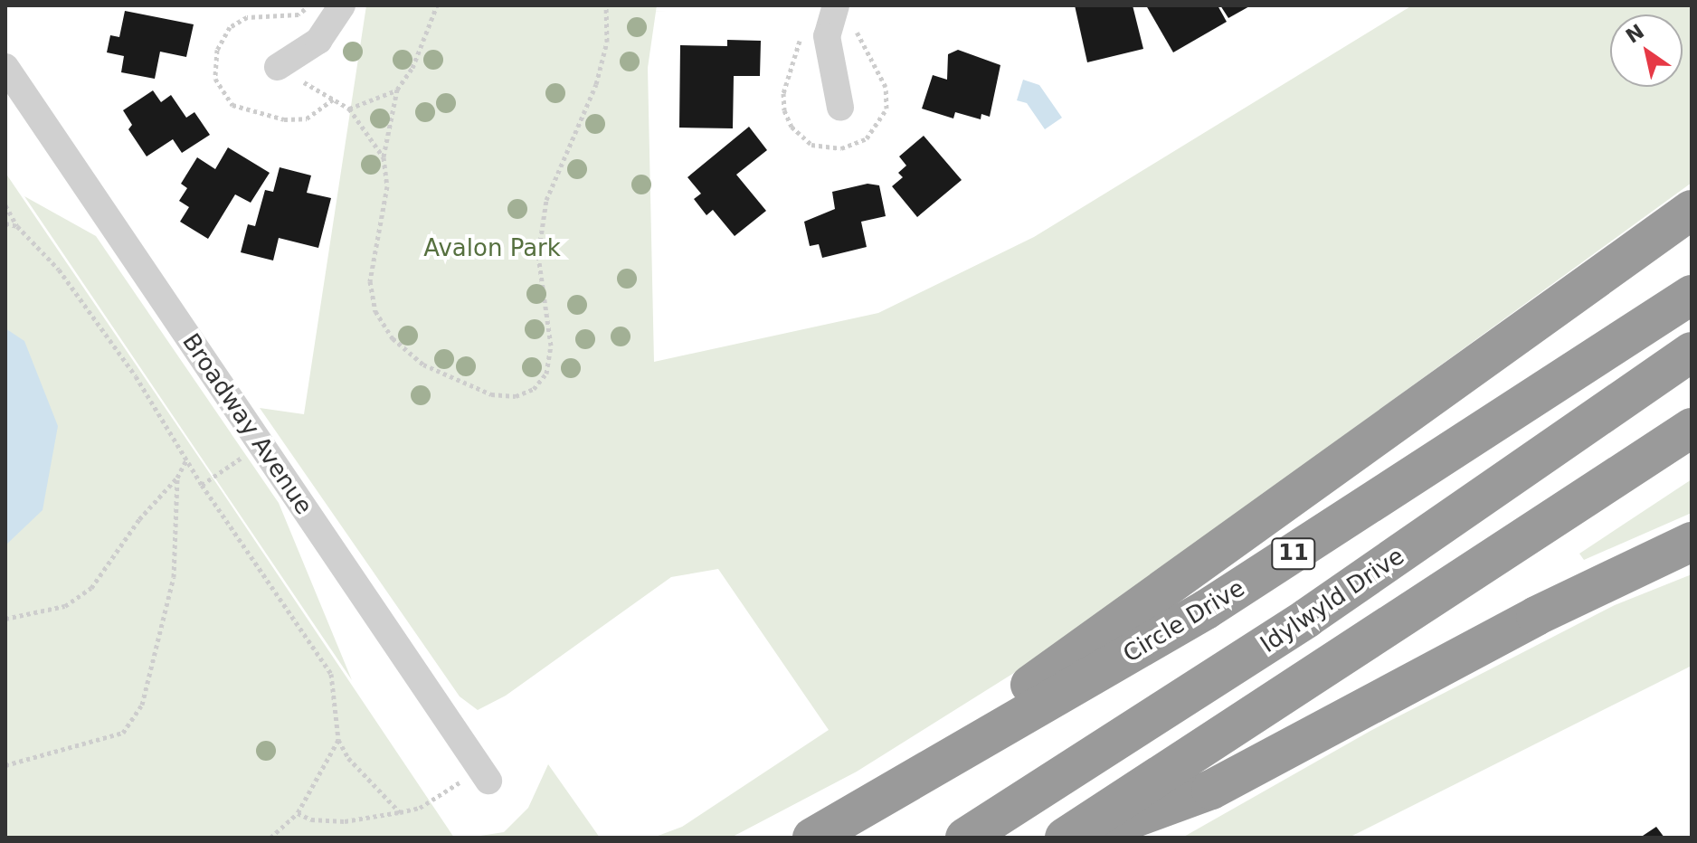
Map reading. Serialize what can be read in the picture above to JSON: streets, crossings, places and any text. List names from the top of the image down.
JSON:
{
  "streets": {
    "highway": ["11", "Idylwyld Drive", "Circle Drive"],
    "street": ["Broadway Avenue"]
  },
  "parks": ["Avalon Park"],
  "north": "top left"
}
